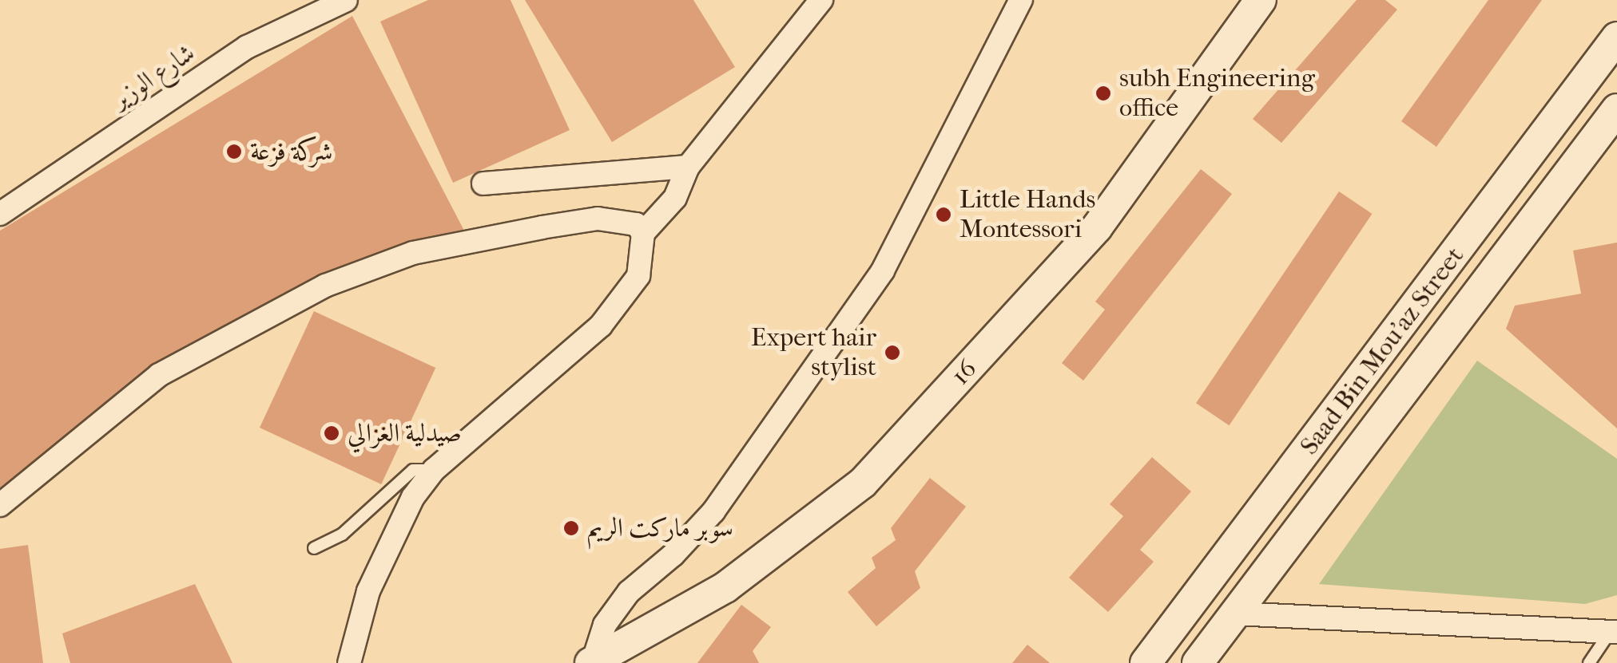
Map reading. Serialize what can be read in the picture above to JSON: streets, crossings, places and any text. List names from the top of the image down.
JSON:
{
  "streets": {
    "main road": ["Saad Bin Mou'az Street", "16"],
    "street": ["شارع الوزير"]
  },
  "places": [
    "subh Engineering office",
    "شركة فزعة",
    "Little Hands Montessori",
    "Expert hair stylist",
    "صيدلية الغزالي",
    "سوبر ماركت الريم"
  ]
}
